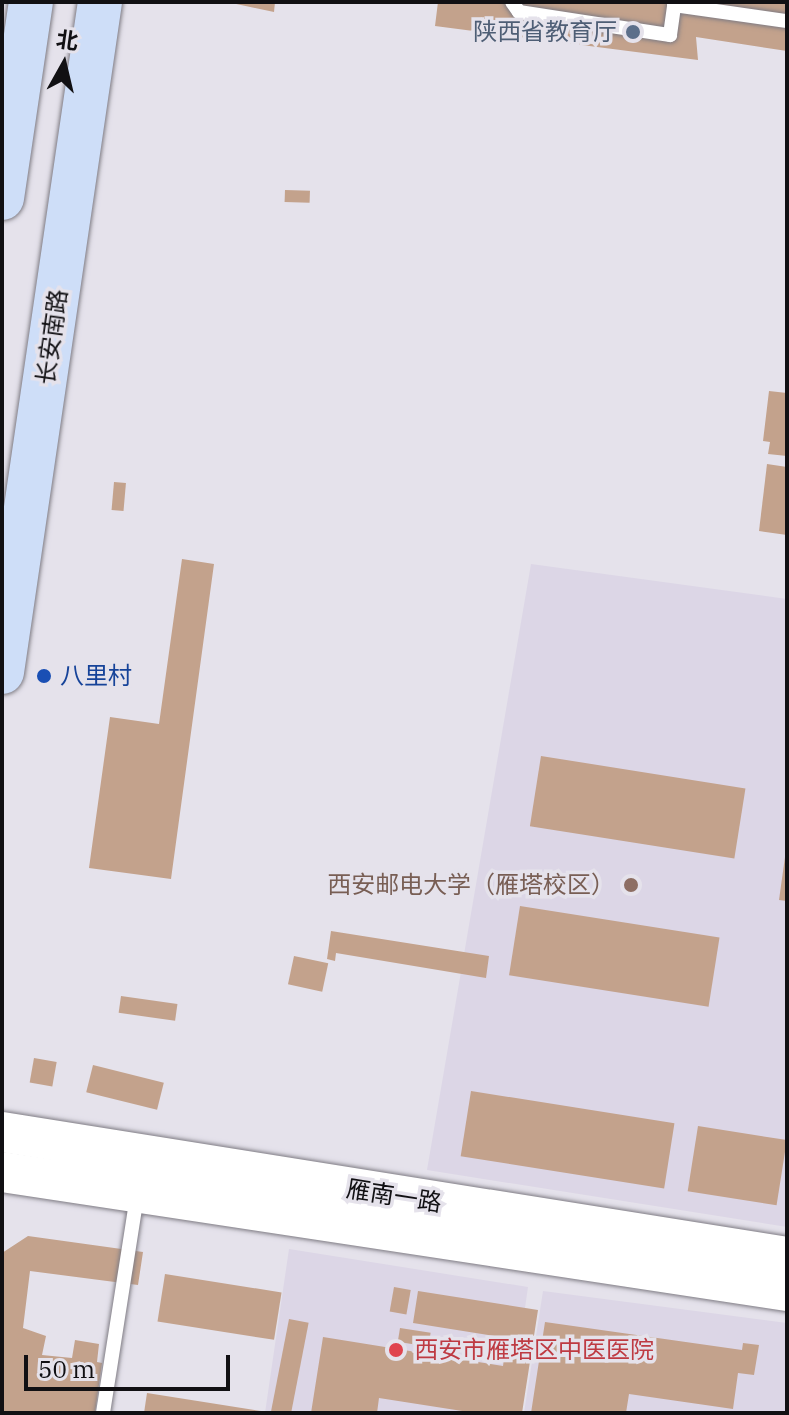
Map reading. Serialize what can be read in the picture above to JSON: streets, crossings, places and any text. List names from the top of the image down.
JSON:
{
  "streets": {
    "main road": ["长安南路", "雁南一路"]
  },
  "places": [
    "陕西省教育厅",
    "八里村",
    "西安邮电大学（雁塔校区）",
    "西安市雁塔区中医医院"
  ],
  "scale_bar": "50 m",
  "north": "top"
}
